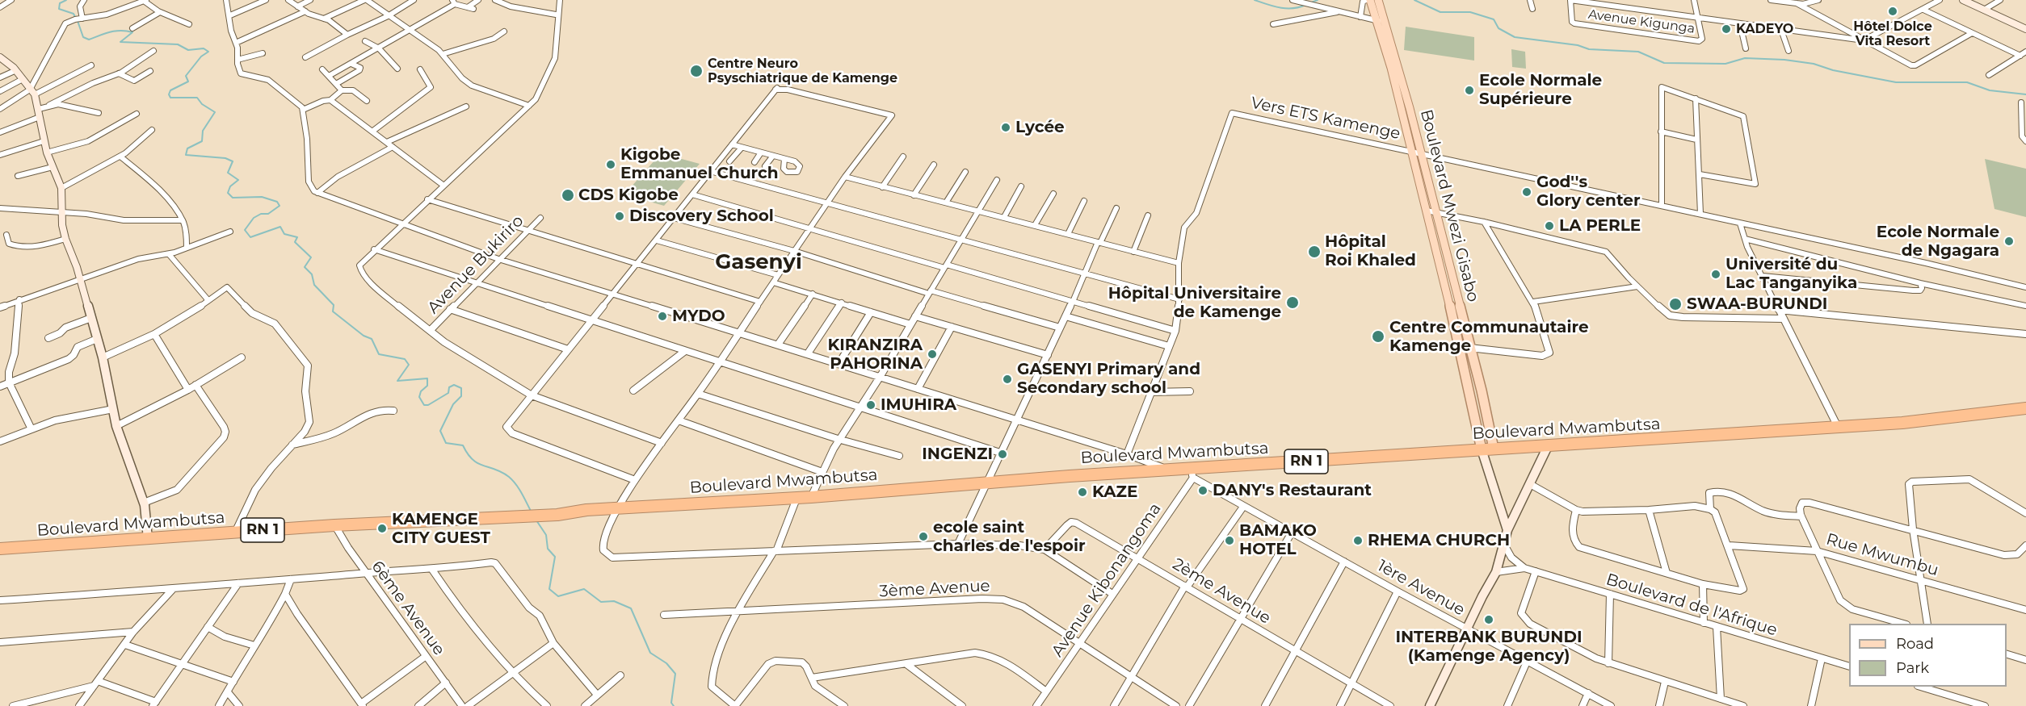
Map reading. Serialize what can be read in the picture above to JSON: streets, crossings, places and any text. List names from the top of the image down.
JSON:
{
  "streets": {
    "highway": ["Boulevard Mwambutsa", "RN 1"],
    "main road": ["Boulevard Mwezi Gisabo"],
    "street": [
      "Avenue Kigunga",
      "Vers ETS Kamenge",
      "Avenue Bukiriro",
      "Rue Mwumbu",
      "Avenue Kibonangoma",
      "1ère Avenue",
      "3ème Avenue",
      "2ème Avenue",
      "Boulevard de l'Afrique",
      "6ème Avenue"
    ]
  },
  "crossings": [
    ["Vers ETS Kamenge", "Boulevard Mwezi Gisabo"],
    ["Boulevard Mwezi Gisabo", "Boulevard Mwambutsa"],
    ["Boulevard Mwambutsa", "Avenue Kibonangoma"],
    ["Boulevard Mwambutsa", "1ère Avenue"],
    ["Boulevard Mwambutsa", "6ème Avenue"],
    ["Avenue Kibonangoma", "1ère Avenue"],
    ["Avenue Kibonangoma", "3ème Avenue"],
    ["Avenue Kibonangoma", "2ème Avenue"]
  ],
  "districts": ["Gasenyi"],
  "places": [
    "Hôtel Dolce Vita Resort",
    "KADEYO",
    "Centre Neuro Psyschiatrique de Kamenge",
    "Ecole Normale Supérieure",
    "Lycée",
    "Kigobe Emmanuel Church",
    "God''s Glory center",
    "CDS Kigobe",
    "Discovery School",
    "LA PERLE",
    "Ecole Normale de Ngagara",
    "Hôpital Roi Khaled",
    "Université du Lac Tanganyika",
    "Hôpital Universitaire de Kamenge",
    "SWAA-BURUNDI",
    "MYDO",
    "Centre Communautaire Kamenge",
    "KIRANZIRA PAHORINA",
    "GASENYI Primary and Secondary school",
    "IMUHIRA",
    "INGENZI",
    "DANY's Restaurant",
    "KAZE",
    "KAMENGE CITY GUEST",
    "ecole saint charles de l'espoir",
    "BAMAKO HOTEL",
    "RHEMA CHURCH",
    "INTERBANK BURUNDI (Kamenge Agency)"
  ],
  "legend": ["Road", "Park"]
}
